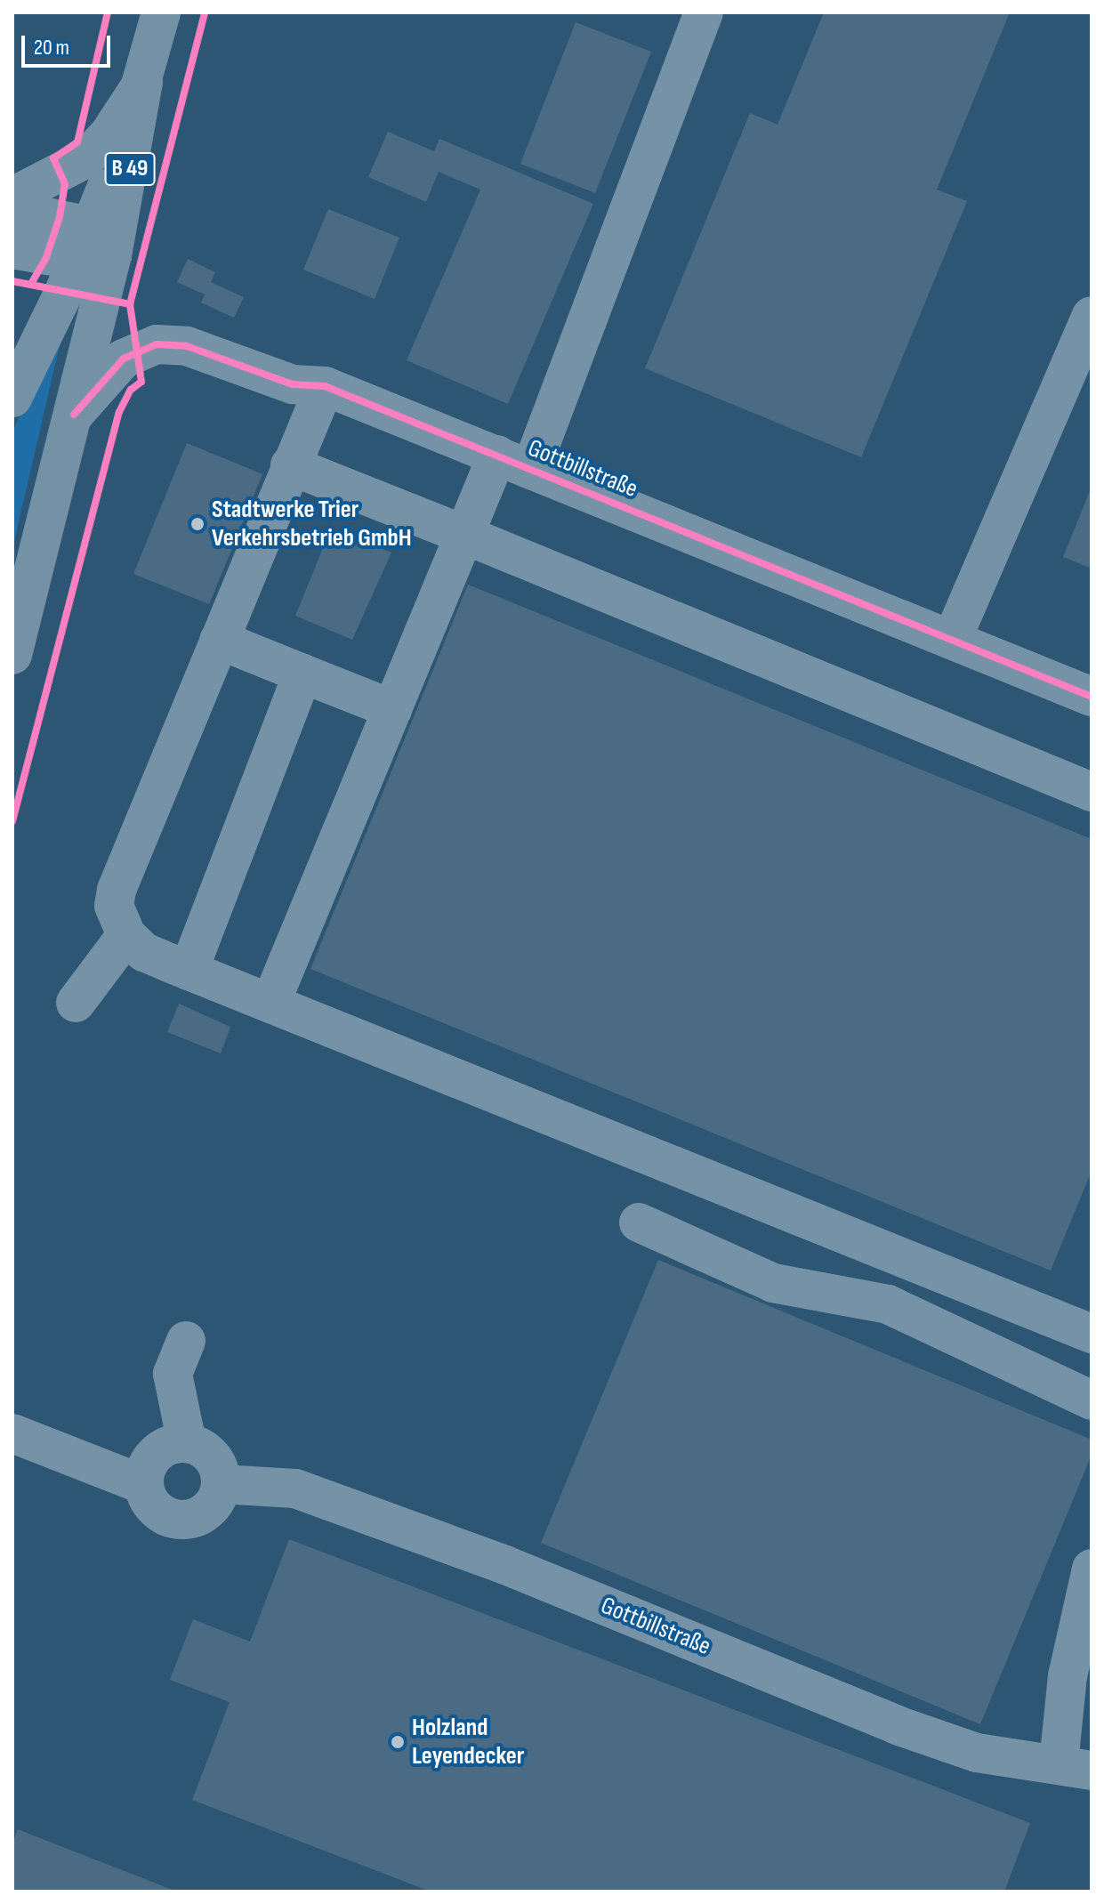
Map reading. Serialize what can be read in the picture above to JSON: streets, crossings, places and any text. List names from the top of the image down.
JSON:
{
  "streets": {
    "main road": ["B 49"],
    "street": ["Gottbillstraße"]
  },
  "crossings": [
    ["B 49", "Gottbillstraße"]
  ],
  "places": ["Stadtwerke Trier Verkehrsbetrieb GmbH", "Holzland Leyendecker"],
  "scale_bar": "20 m"
}
